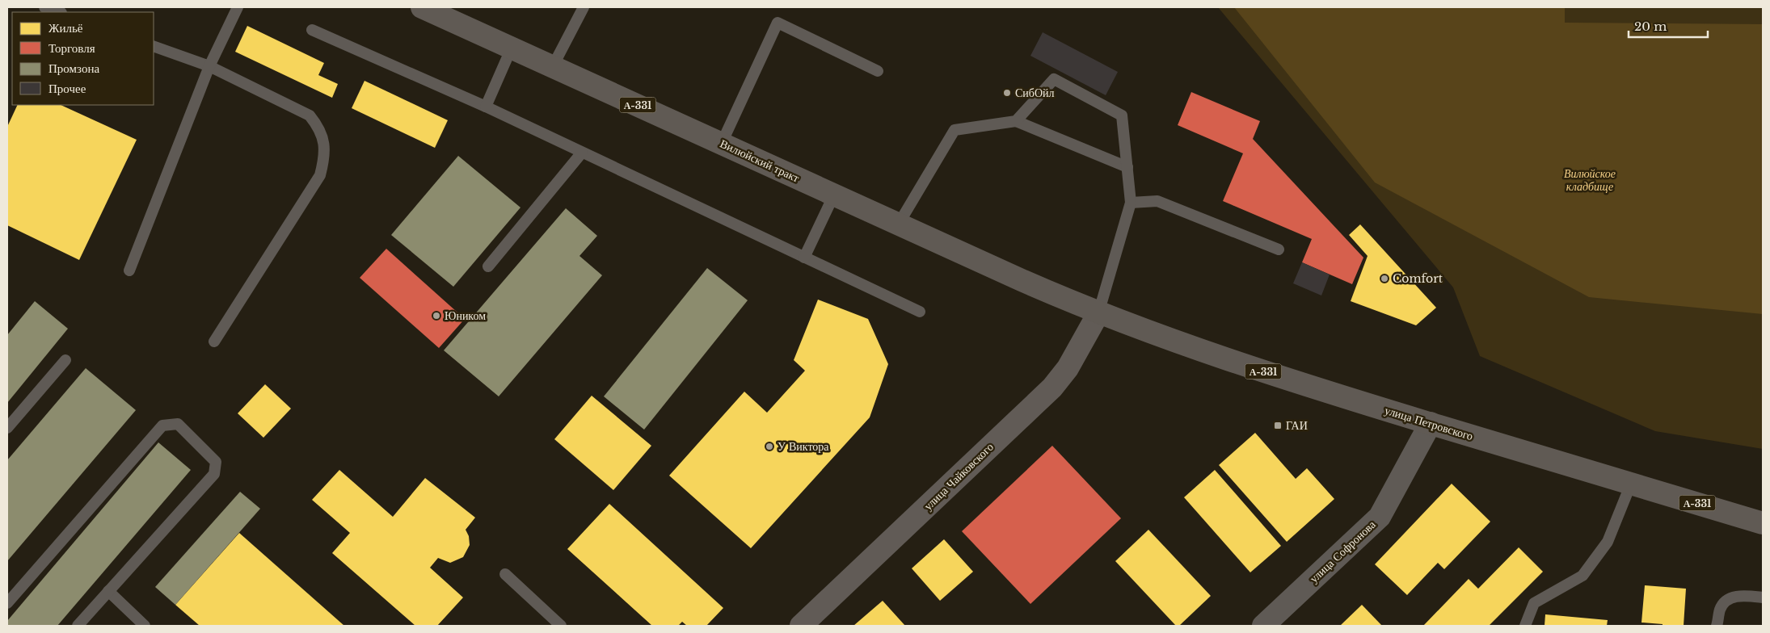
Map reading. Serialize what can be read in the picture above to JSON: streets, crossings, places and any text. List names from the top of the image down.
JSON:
{
  "streets": {
    "main road": [
      "А-331",
      "Вилюйский тракт",
      "улица Петровского",
      "улица Чайковского"
    ],
    "street": ["улица Софронова"]
  },
  "crossings": [
    ["Вилюйский тракт", "улица Петровского"],
    ["Вилюйский тракт", "улица Чайковского"],
    ["улица Петровского", "улица Чайковского"],
    ["улица Петровского", "улица Софронова"]
  ],
  "parks": ["Вилюйское кладбище"],
  "places": {
    "other": [
      "СибОйл",
      "Comfort",
      "Юником",
      "У Виктора"
    ],
    "transit": ["ГАИ"]
  },
  "legend": [
    "Жильё",
    "Торговля",
    "Промзона",
    "Прочее"
  ],
  "scale_bar": "20 m"
}
